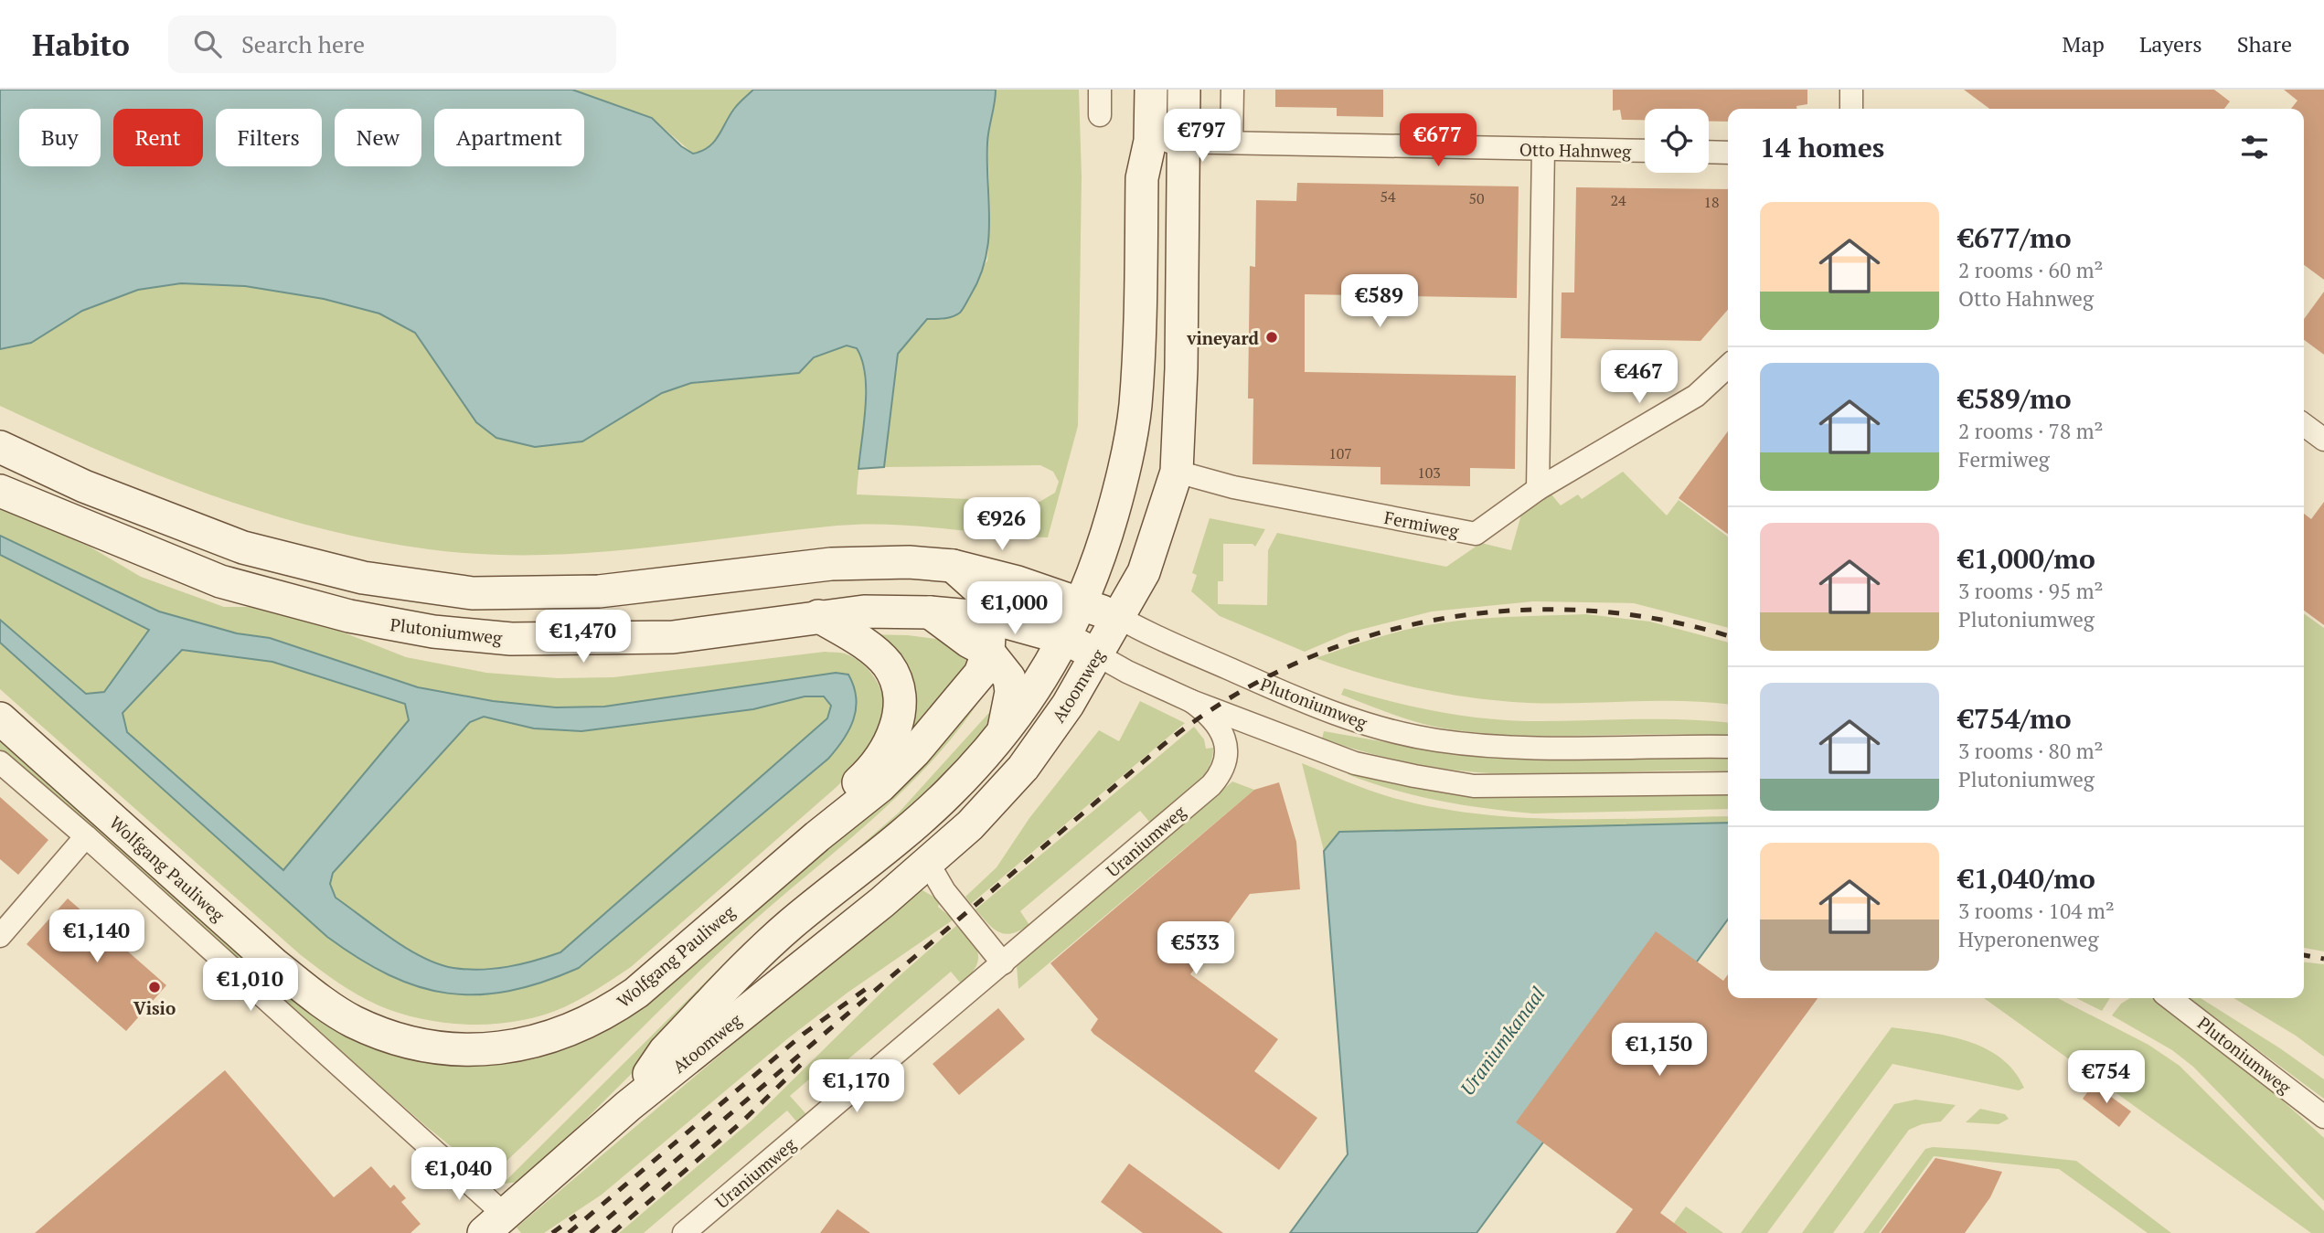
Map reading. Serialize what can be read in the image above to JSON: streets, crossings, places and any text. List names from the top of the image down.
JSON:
{
  "streets": {
    "main road": ["Plutoniumweg", "Atoomweg", "Wolfgang Pauliweg"],
    "street": ["Otto Hahnweg", "Fermiweg", "Uraniumweg"]
  },
  "crossings": [
    ["Otto Hahnweg", "Atoomweg"],
    ["Fermiweg", "Atoomweg"],
    ["Plutoniumweg", "Atoomweg"],
    ["Plutoniumweg", "Uraniumweg"],
    ["Plutoniumweg", "Wolfgang Pauliweg"]
  ],
  "water": ["Uraniumkanaal"],
  "places": ["vineyard", "Visio"],
  "house_numbers": [
    "54",
    "50",
    "24",
    "18",
    "107",
    "103"
  ],
  "page": {
    "header": "Habito",
    "search": "Search here",
    "nav": ["Map", "Layers", "Share"],
    "price": [
      "€797",
      "€677",
      "€589",
      "€467",
      "€926",
      "€1,000",
      "€1,470",
      "€1,140",
      "€533",
      "€1,010",
      "€1,150",
      "€754",
      "€1,170",
      "€1,040"
    ],
    "chip": [
      "Buy",
      "Rent",
      "Filters",
      "New",
      "Apartment"
    ],
    "heading": "14 homes",
    "list": [
      {
        "name": "€677/mo",
        "note": "2 rooms · 60 m² · Otto Hahnweg"
      },
      {
        "name": "€589/mo",
        "note": "2 rooms · 78 m² · Fermiweg"
      },
      {
        "name": "€1,000/mo",
        "note": "3 rooms · 95 m² · Plutoniumweg"
      },
      {
        "name": "€754/mo",
        "note": "3 rooms · 80 m² · Plutoniumweg"
      },
      {
        "name": "€1,040/mo",
        "note": "3 rooms · 104 m² · Hyperonenweg"
      }
    ]
  }
}
